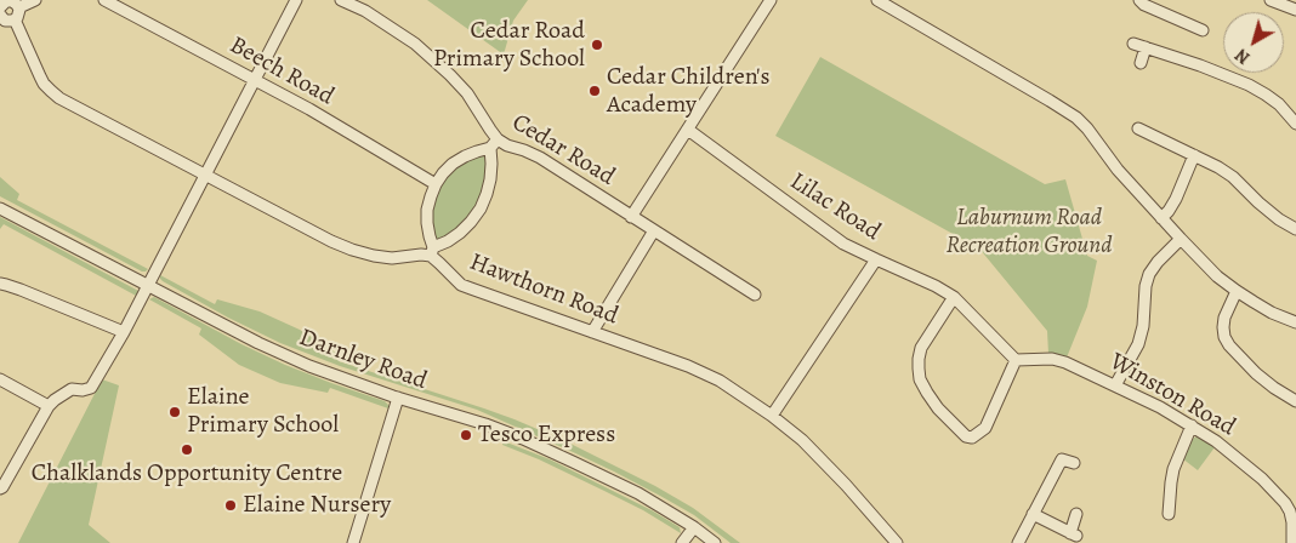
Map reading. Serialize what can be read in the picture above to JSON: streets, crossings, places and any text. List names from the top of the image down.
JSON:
{
  "streets": {
    "street": [
      "Beech Road",
      "Cedar Road",
      "Lilac Road",
      "Hawthorn Road",
      "Darnley Road",
      "Winston Road"
    ]
  },
  "crossings": [
    ["Lilac Road", "Winston Road"]
  ],
  "parks": ["Laburnum Road Recreation Ground"],
  "places": [
    "Cedar Road Primary School",
    "Cedar Children's Academy",
    "Elaine Primary School",
    "Tesco Express",
    "Chalklands Opportunity Centre",
    "Elaine Nursery"
  ],
  "north": "bottom left"
}
